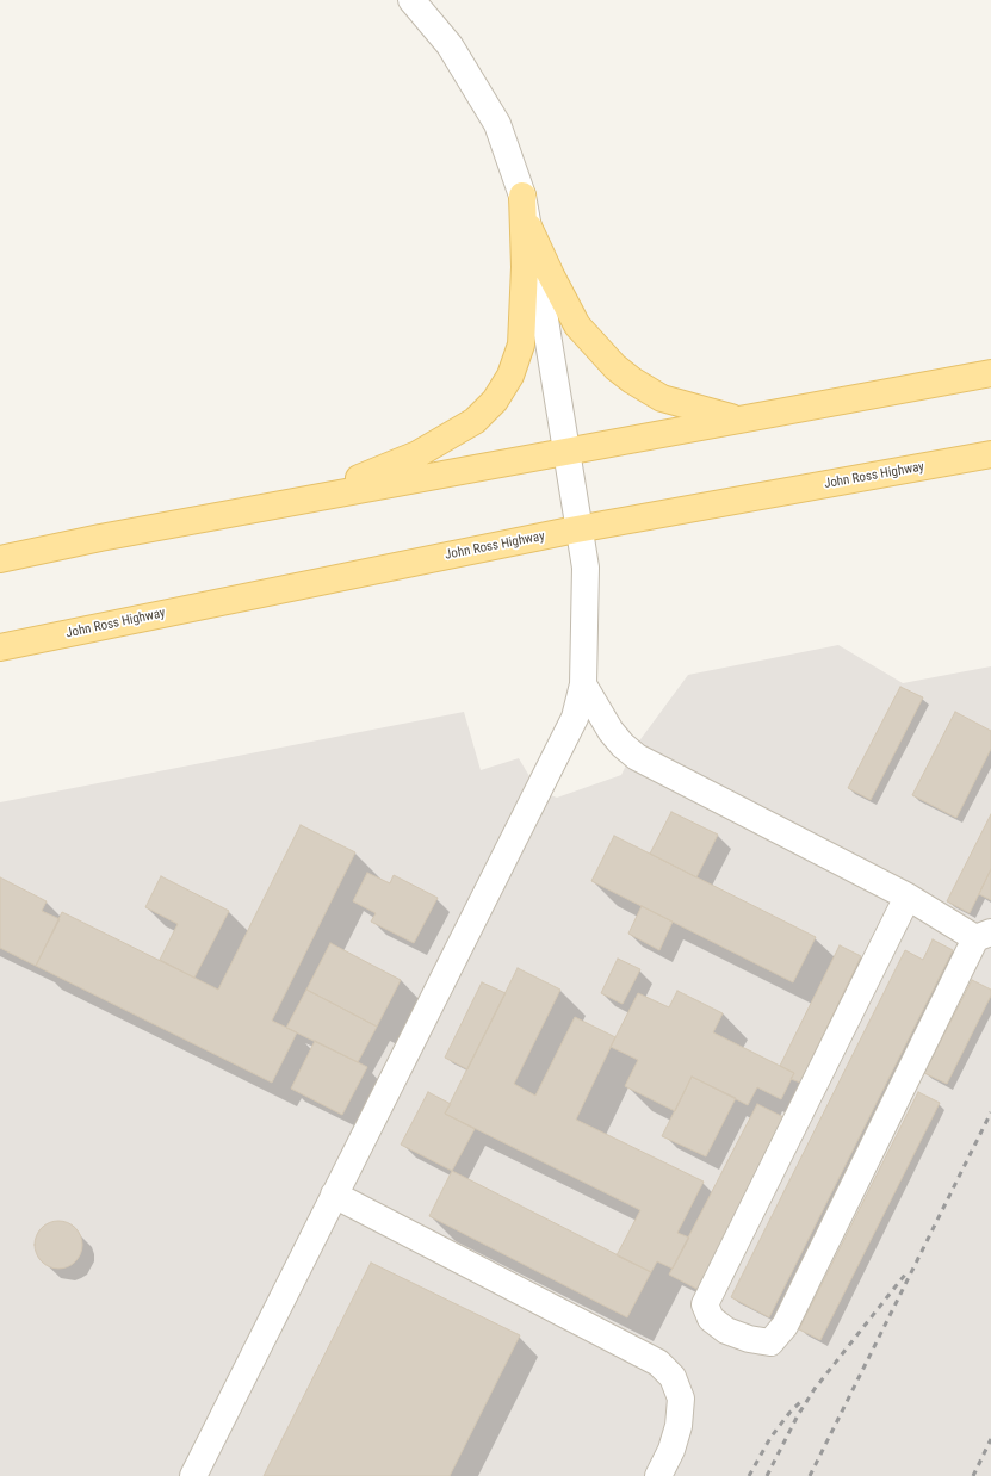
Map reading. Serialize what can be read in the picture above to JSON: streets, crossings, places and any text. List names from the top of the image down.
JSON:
{
  "streets": {
    "main road": ["John Ross Highway"]
  }
}
